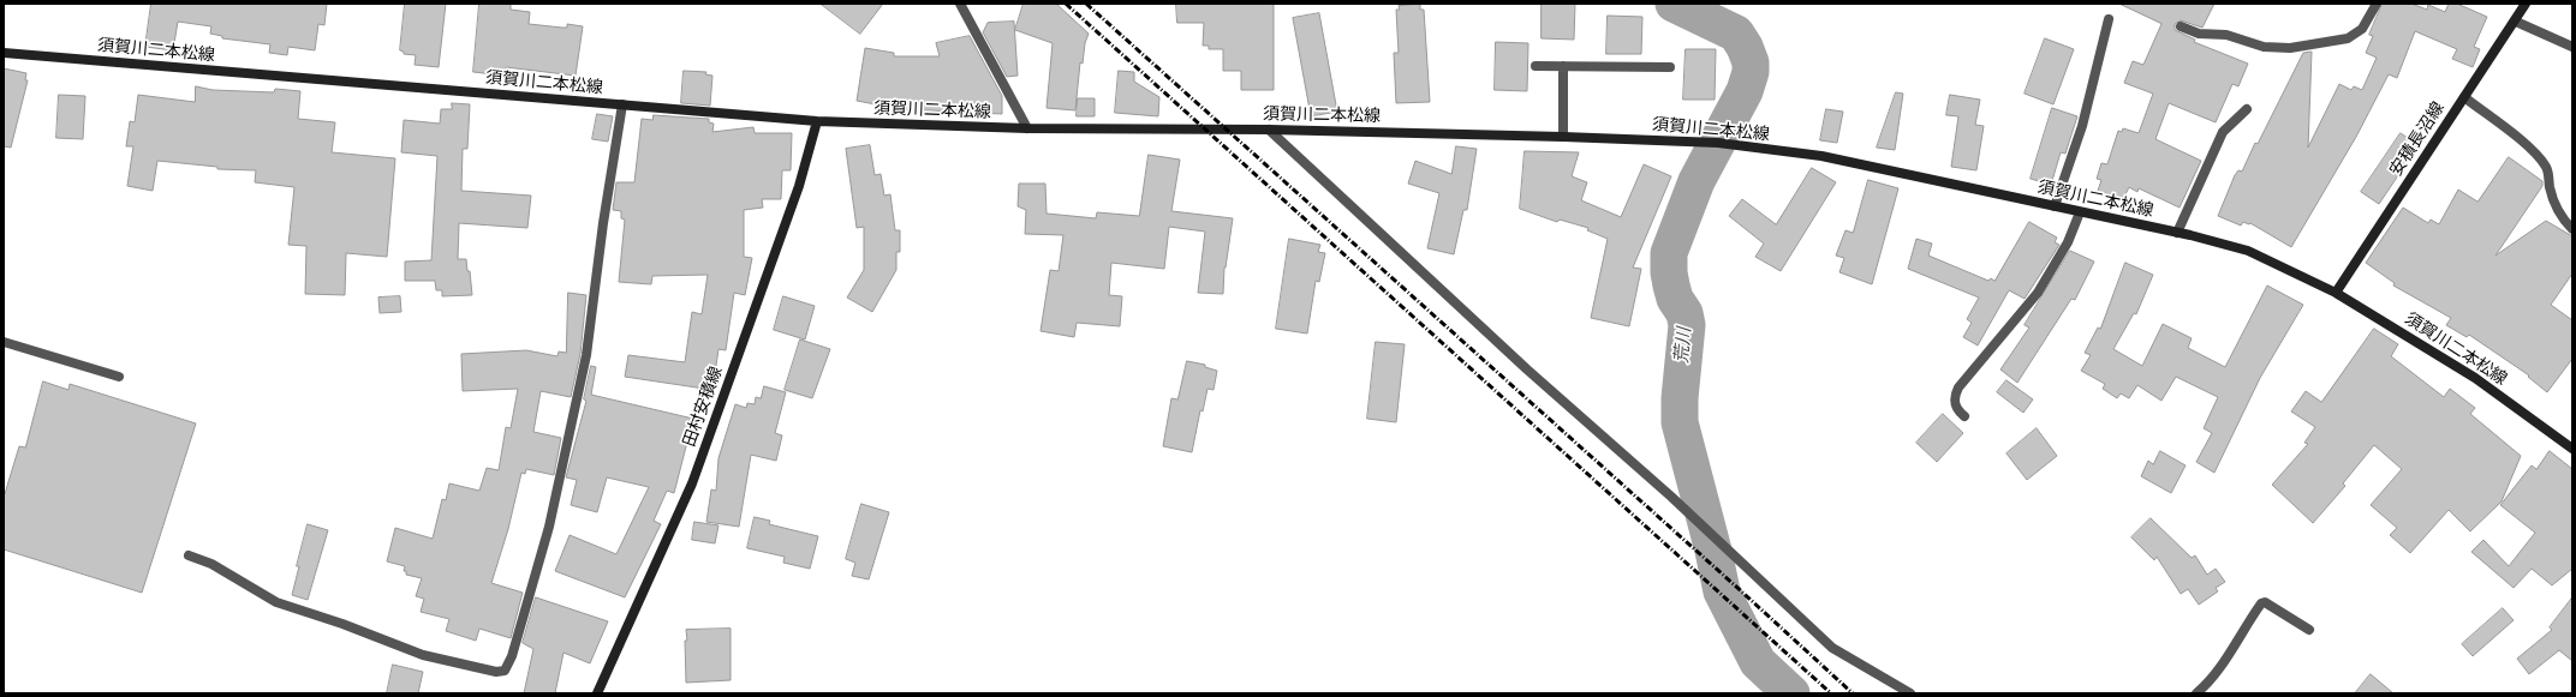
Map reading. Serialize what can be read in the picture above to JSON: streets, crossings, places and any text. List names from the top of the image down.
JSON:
{
  "streets": {
    "main road": ["須賀川二本松線", "安積長沼線", "田村安積線"]
  },
  "crossings": [
    ["須賀川二本松線", "安積長沼線"],
    ["須賀川二本松線", "田村安積線"]
  ],
  "water": ["荒川"]
}
